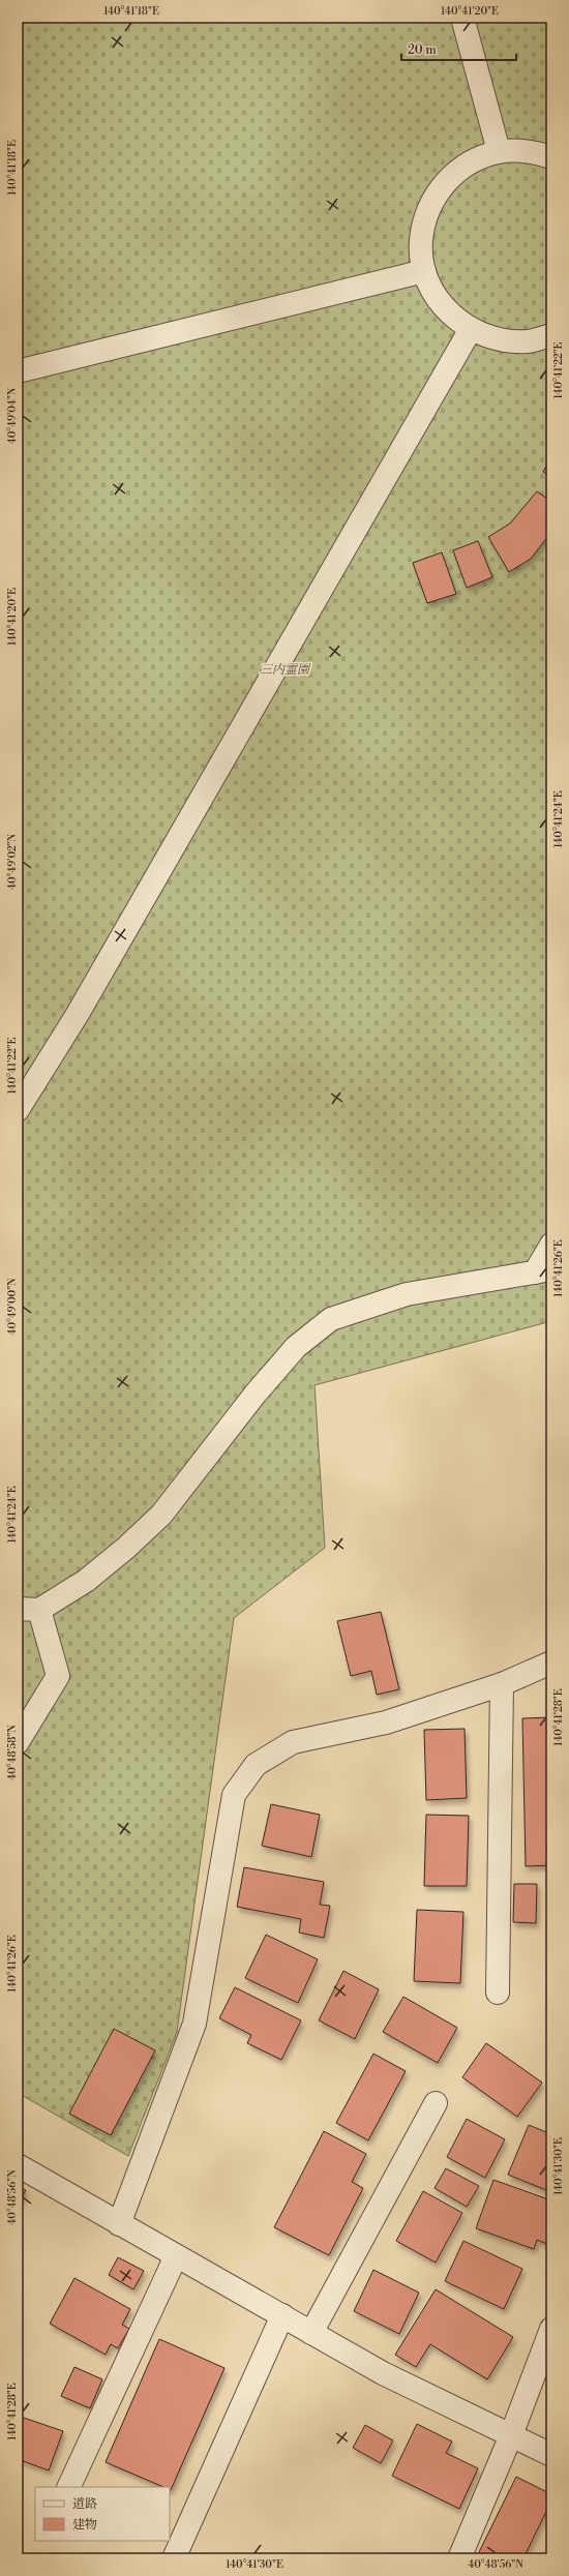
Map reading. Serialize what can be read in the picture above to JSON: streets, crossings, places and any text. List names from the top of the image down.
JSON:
{
  "parks": ["三内霊園"],
  "legend": ["道路", "建物"],
  "scale_bar": "20 m",
  "coordinates": [
    "140°41'18\"E",
    "140°41'20\"E",
    "140°41'22\"E",
    "40°49'04\"N",
    "140°41'24\"E",
    "40°49'02\"N",
    "140°41'26\"E",
    "40°49'00\"N",
    "140°41'28\"E",
    "40°48'58\"N",
    "140°41'30\"E",
    "40°48'56\"N"
  ]
}
